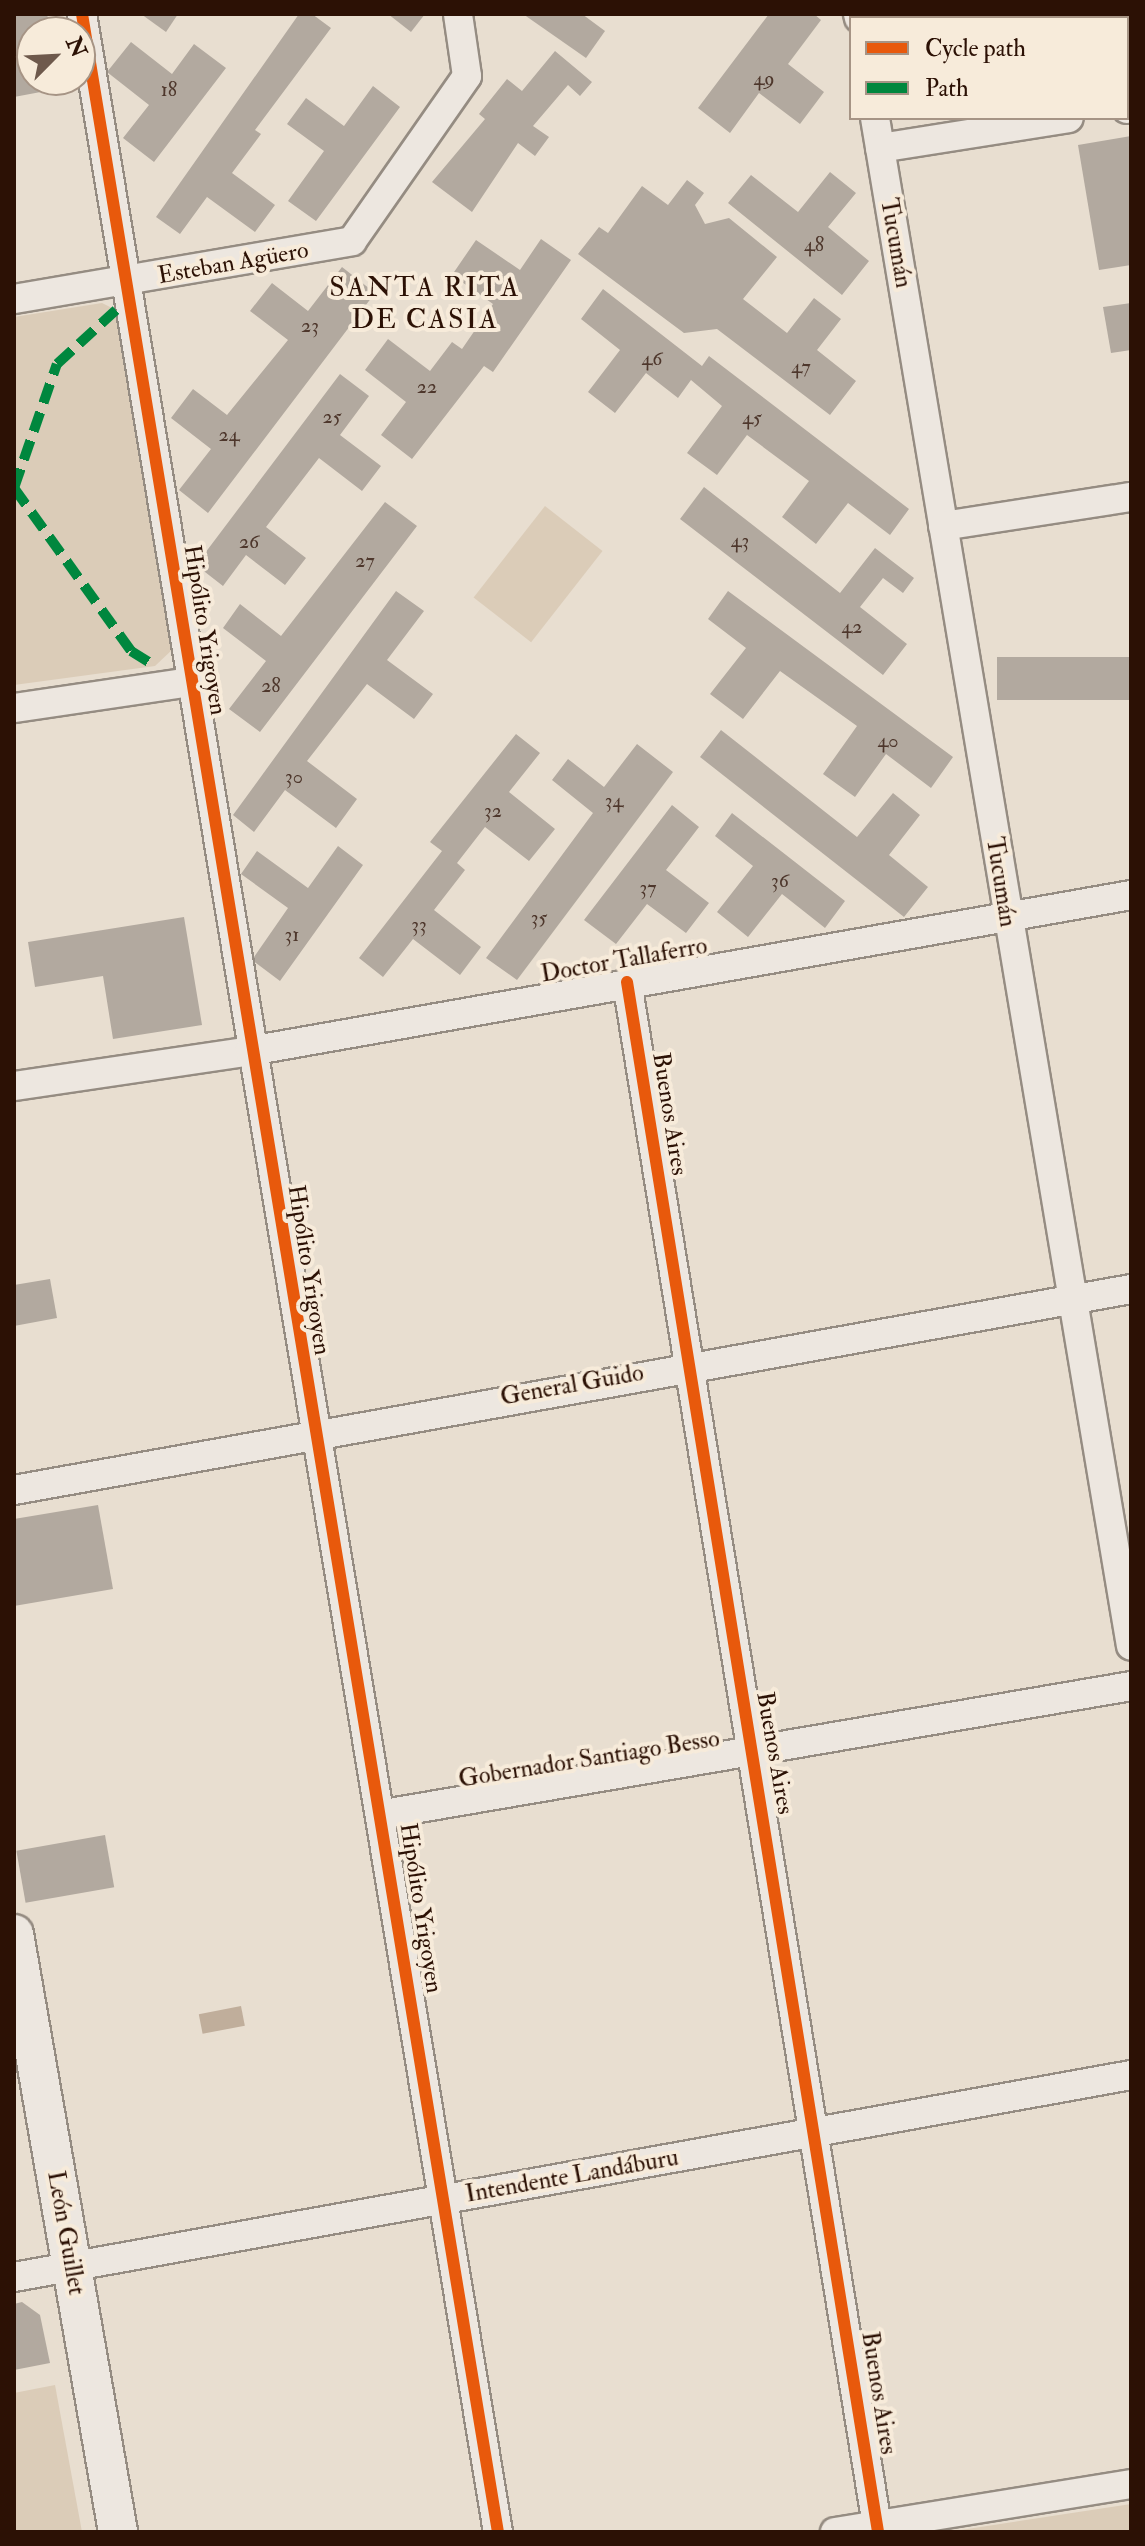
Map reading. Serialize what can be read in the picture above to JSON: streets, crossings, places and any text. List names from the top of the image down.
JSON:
{
  "streets": {
    "street": [
      "Tucumán",
      "Esteban Agüero",
      "Hipólito Yrigoyen",
      "Doctor Tallaferro",
      "Buenos Aires",
      "General Guido",
      "Gobernador Santiago Besso",
      "Intendente Landáburu",
      "León Guillet"
    ]
  },
  "crossings": [
    ["Tucumán", "Doctor Tallaferro"],
    ["Tucumán", "General Guido"],
    ["Esteban Agüero", "Hipólito Yrigoyen"],
    ["Hipólito Yrigoyen", "Doctor Tallaferro"],
    ["Hipólito Yrigoyen", "General Guido"],
    ["Hipólito Yrigoyen", "Gobernador Santiago Besso"],
    ["Hipólito Yrigoyen", "Intendente Landáburu"],
    ["Doctor Tallaferro", "Buenos Aires"],
    ["Buenos Aires", "General Guido"],
    ["Buenos Aires", "Gobernador Santiago Besso"],
    ["Buenos Aires", "Intendente Landáburu"],
    ["Intendente Landáburu", "León Guillet"]
  ],
  "districts": ["SANTA RITA DE CASIA"],
  "house_numbers": [
    "49",
    "18",
    "48",
    "23",
    "46",
    "47",
    "22",
    "25",
    "45",
    "24",
    "43",
    "26",
    "27",
    "42",
    "28",
    "40",
    "30",
    "34",
    "32",
    "36",
    "37",
    "35",
    "33",
    "31"
  ],
  "legend": ["Cycle path", "Path"],
  "north": "top right"
}
